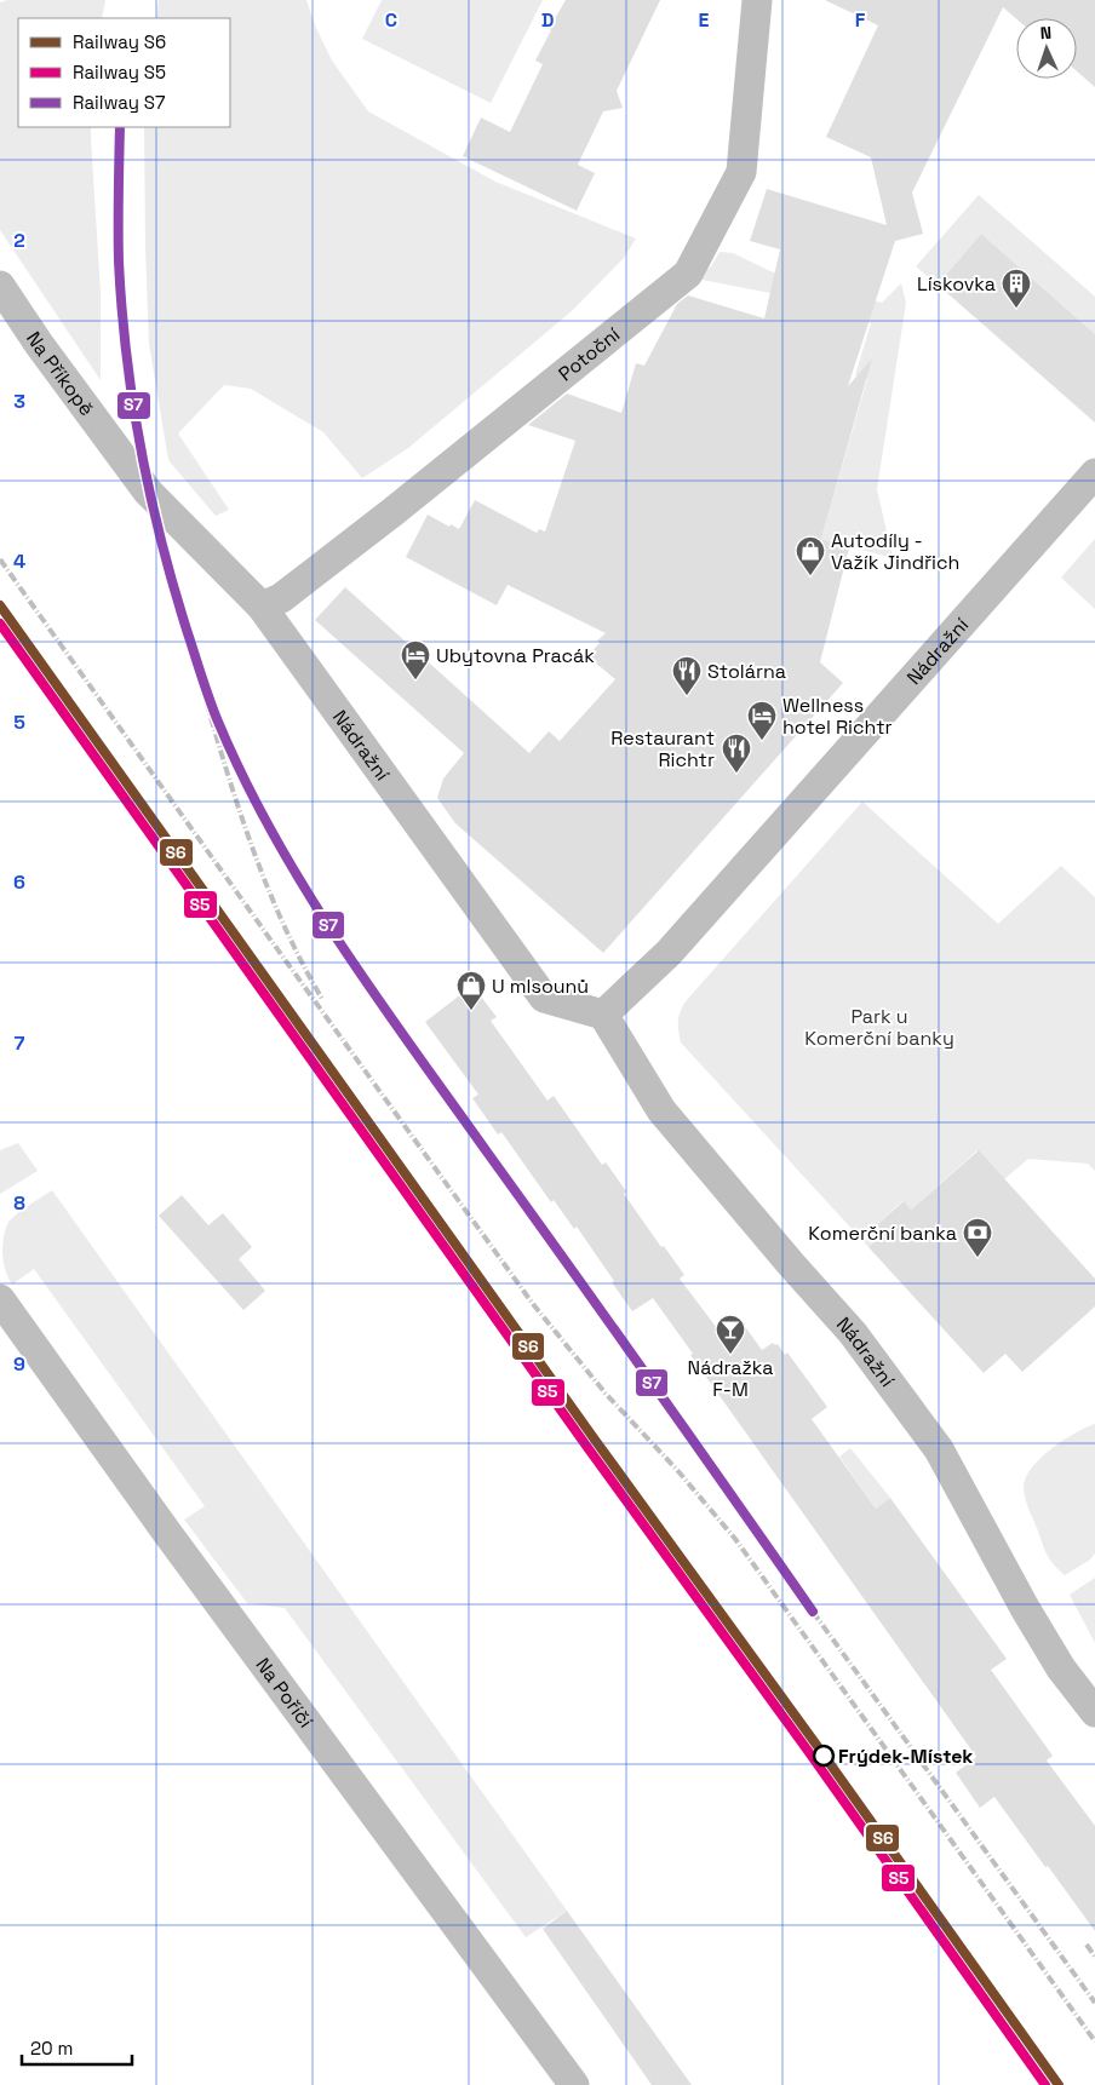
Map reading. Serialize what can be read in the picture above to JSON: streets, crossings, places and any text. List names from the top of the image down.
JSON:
{
  "streets": {
    "street": [
      "Potoční",
      "Na Příkopě",
      "Nádražní",
      "Na Poříčí"
    ]
  },
  "crossings": [
    ["Potoční", "Nádražní"],
    ["Na Příkopě", "Nádražní"]
  ],
  "parks": ["Park u Komerční banky"],
  "places": {
    "building": ["Lískovka"],
    "shop": ["Autodíly - Važík Jindřich", "U mlsounů"],
    "hotel": ["Ubytovna Pracák", "Wellness hotel Richtr"],
    "restaurant": ["Stolárna", "Restaurant Richtr"],
    "bank": ["Komerční banka"],
    "bar": ["Nádražka F-M"],
    "other": ["Frýdek-Místek"]
  },
  "lines": ["rail line S7", "rail line S6", "rail line S5"],
  "legend": ["Railway S6", "Railway S5", "Railway S7"],
  "scale_bar": "20 m",
  "north": "top",
  "grid": {
    "columns": [
      "C",
      "D",
      "E",
      "F"
    ],
    "rows": [
      "2",
      "3",
      "4",
      "5",
      "6",
      "7",
      "8",
      "9"
    ]
  }
}
